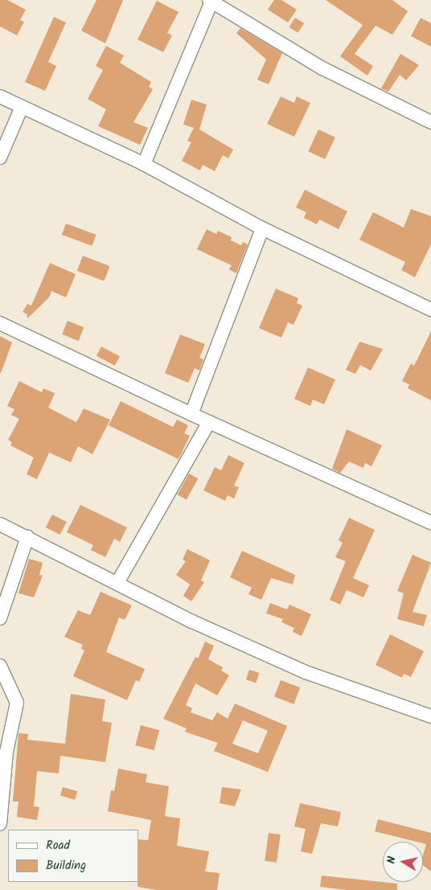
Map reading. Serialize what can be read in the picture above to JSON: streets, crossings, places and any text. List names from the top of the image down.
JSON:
{
  "legend": ["Road", "Building"],
  "north": "left"
}
